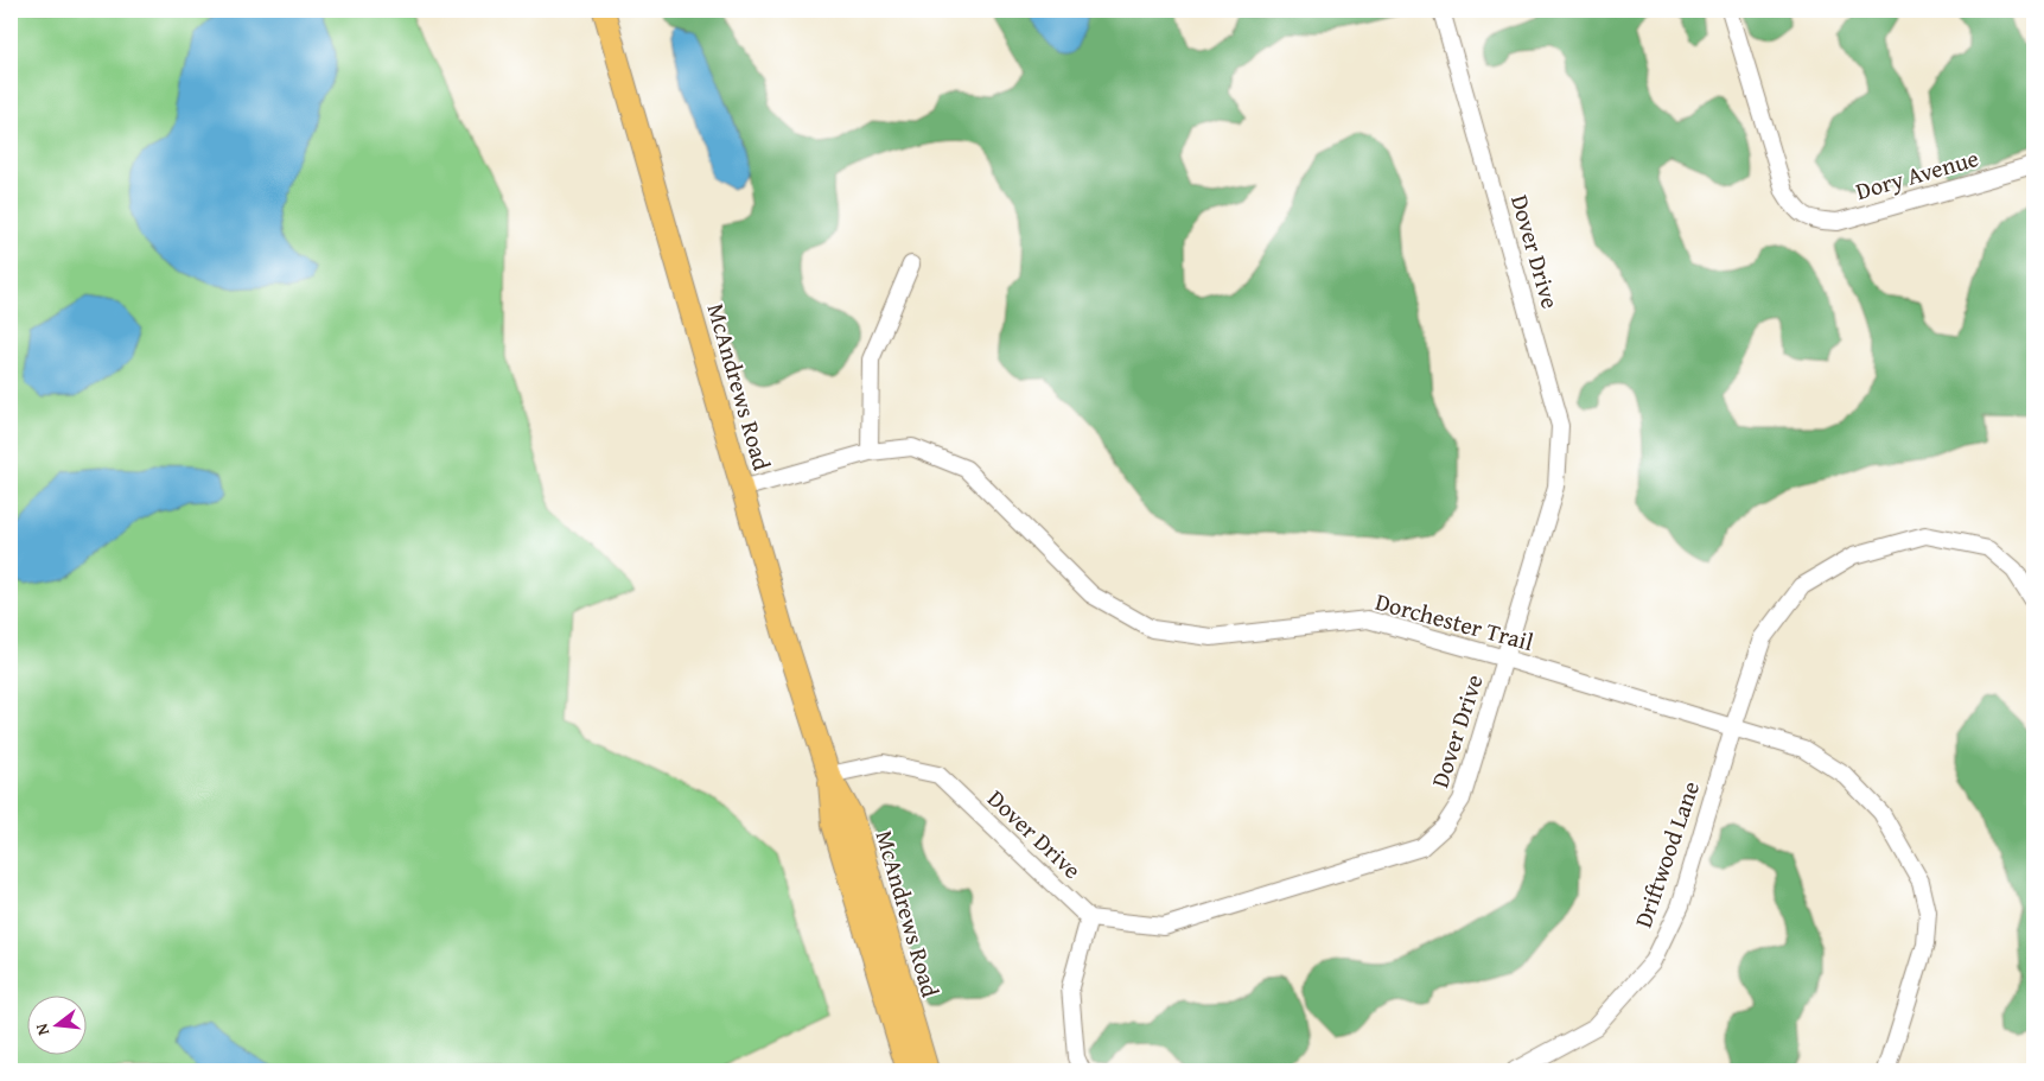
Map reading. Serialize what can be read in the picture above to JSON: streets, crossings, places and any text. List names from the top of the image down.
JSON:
{
  "streets": {
    "main road": ["McAndrews Road"],
    "street": [
      "Dory Avenue",
      "Dover Drive",
      "Dorchester Trail",
      "Driftwood Lane"
    ]
  },
  "crossings": [
    ["Dover Drive", "McAndrews Road"],
    ["Dover Drive", "Dorchester Trail"],
    ["McAndrews Road", "Dorchester Trail"],
    ["Dorchester Trail", "Driftwood Lane"]
  ],
  "north": "left"
}
